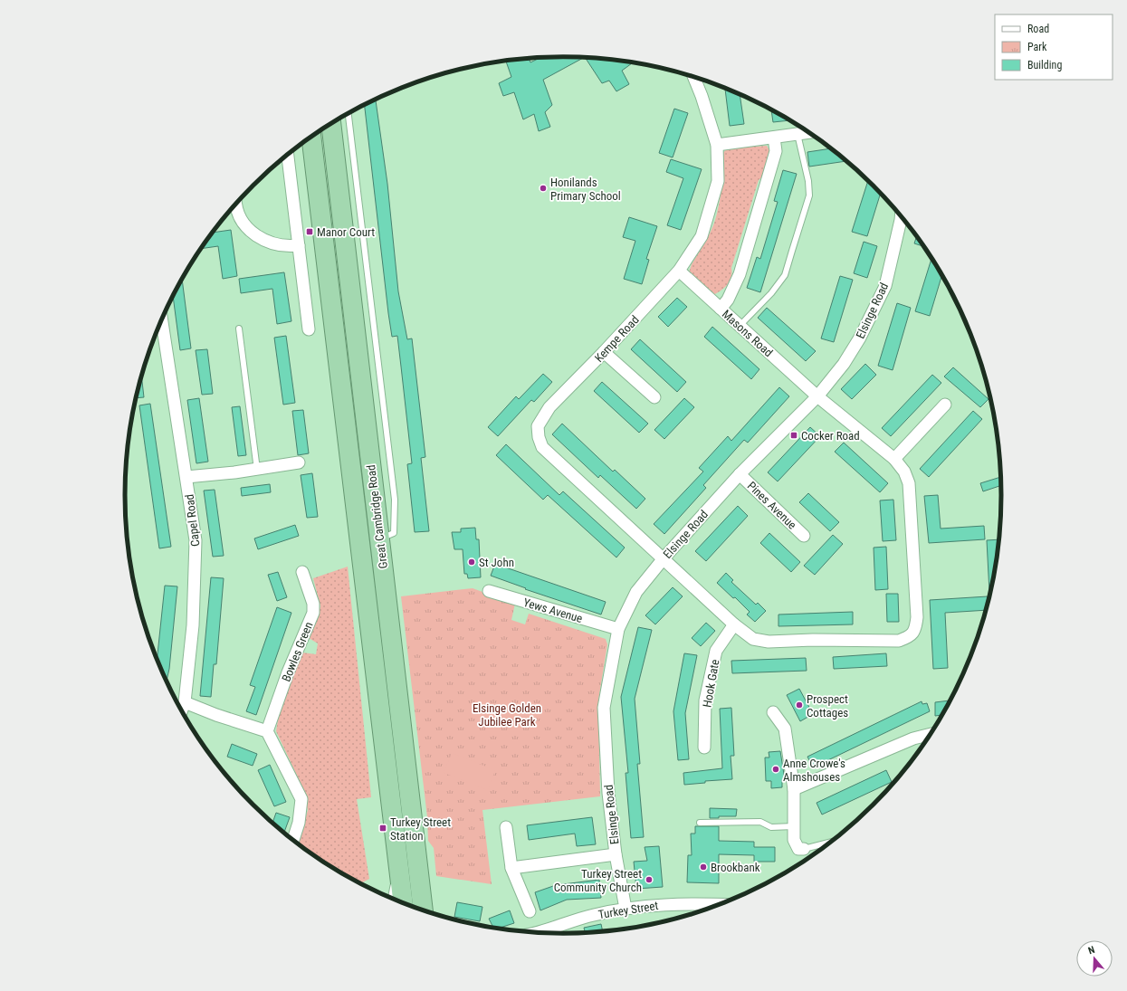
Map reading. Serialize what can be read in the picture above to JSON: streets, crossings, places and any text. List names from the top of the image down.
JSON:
{
  "streets": {
    "highway": ["Great Cambridge Road"],
    "street": [
      "Elsinge Road",
      "Masons Road",
      "Kempe Road",
      "Pines Avenue",
      "Capel Road",
      "Yews Avenue",
      "Bowles Green",
      "Hook Gate",
      "Turkey Street"
    ]
  },
  "crossings": [
    ["Elsinge Road", "Masons Road"],
    ["Elsinge Road", "Kempe Road"],
    ["Elsinge Road", "Pines Avenue"],
    ["Elsinge Road", "Yews Avenue"],
    ["Elsinge Road", "Turkey Street"],
    ["Masons Road", "Kempe Road"]
  ],
  "parks": ["Elsinge Golden Jubilee Park"],
  "places": {
    "other": [
      "Honilands Primary School",
      "St John",
      "Prospect Cottages",
      "Anne Crowe's Almshouses",
      "Brookbank",
      "Turkey Street Community Church"
    ],
    "transit": ["Manor Court", "Cocker Road", "Turkey Street Station"]
  },
  "legend": ["Road", "Park", "Building"],
  "north": "top"
}
